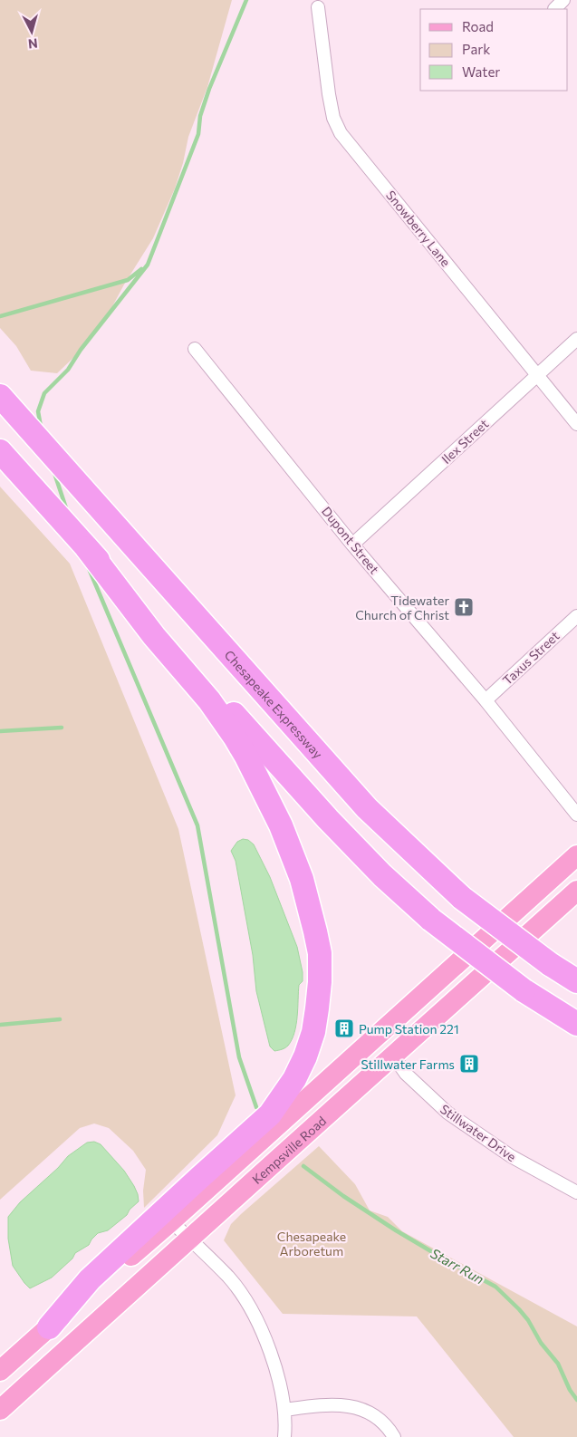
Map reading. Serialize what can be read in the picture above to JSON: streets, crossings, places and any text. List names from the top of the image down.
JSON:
{
  "streets": {
    "highway": ["Chesapeake Expressway"],
    "main road": ["Kempsville Road"],
    "street": [
      "Snowberry Lane",
      "Ilex Street",
      "Dupont Street",
      "Taxus Street",
      "Stillwater Drive"
    ]
  },
  "crossings": [
    ["Snowberry Lane", "Ilex Street"],
    ["Ilex Street", "Dupont Street"],
    ["Dupont Street", "Taxus Street"],
    ["Stillwater Drive", "Kempsville Road"]
  ],
  "water": ["Starr Run"],
  "parks": ["Chesapeake Arboretum"],
  "places": {
    "church": ["Tidewater Church of Christ"],
    "building": ["Pump Station 221", "Stillwater Farms"]
  },
  "legend": ["Road", "Park", "Water"],
  "north": "bottom"
}
